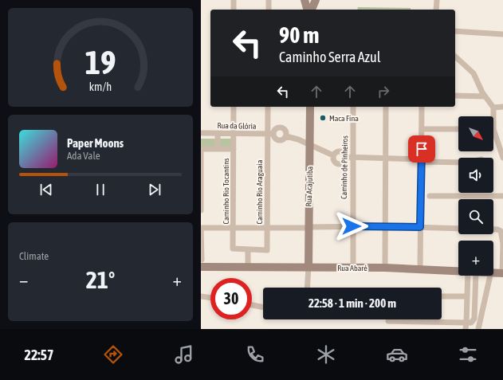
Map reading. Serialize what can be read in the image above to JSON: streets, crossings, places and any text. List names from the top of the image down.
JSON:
{
  "streets": {
    "street": [
      "Rua da Glória",
      "Caminho de Pinheiros",
      "Rua Acajutiba",
      "Caminho Rio Tocantins",
      "Caminho Rio Araguaia",
      "Rua Abaré"
    ]
  },
  "crossings": [
    ["Rua da Glória", "Caminho Rio Tocantins"],
    ["Rua da Glória", "Caminho Rio Araguaia"],
    ["Caminho de Pinheiros", "Rua Abaré"],
    ["Rua Acajutiba", "Rua Abaré"],
    ["Caminho Rio Tocantins", "Caminho Rio Araguaia"]
  ],
  "places": ["Maca Fina"],
  "north": "bottom right",
  "page": {
    "turn": ["90 m", "Caminho Serra Azul"],
    "map_buttons": "+",
    "song": ["Paper Moons", "Ada Vale"],
    "tile": "Climate",
    "heat": ["−", "21°", "+"],
    "limit": "30",
    "trip": "22:58 · 1 min · 200 m",
    "tabs": "22:57",
    "gauge": ["19", "km/h"]
  }
}
